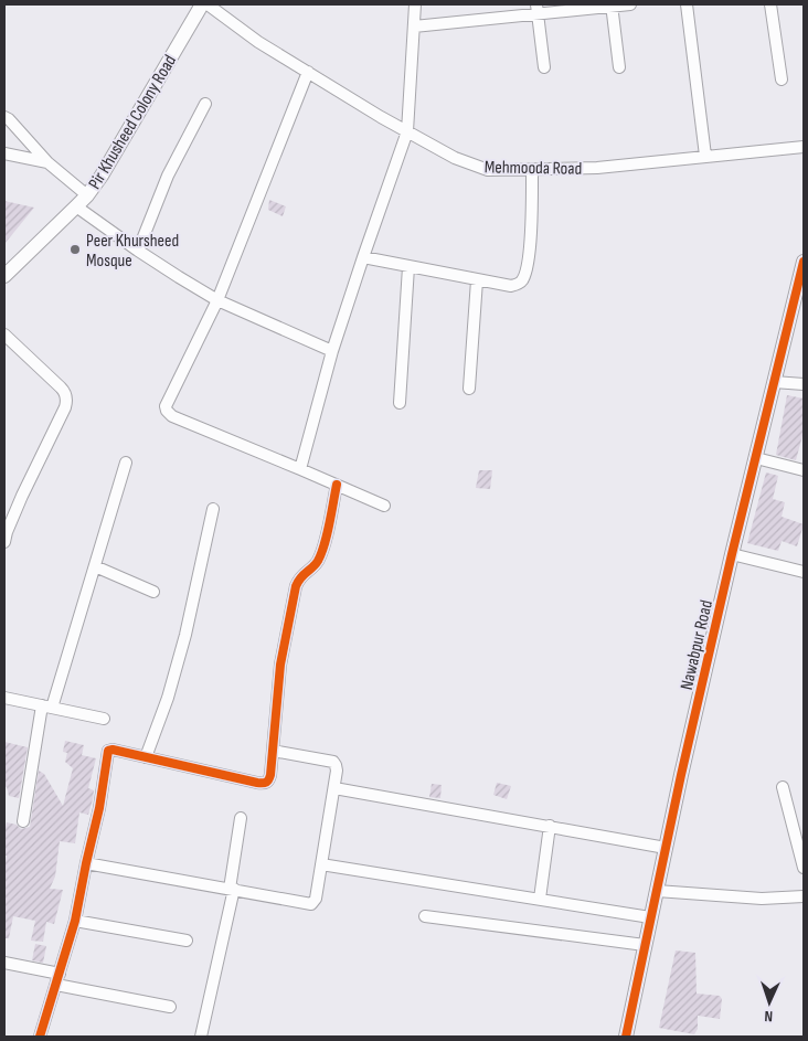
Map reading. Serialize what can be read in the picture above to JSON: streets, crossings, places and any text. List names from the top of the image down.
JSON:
{
  "streets": {
    "street": ["Pir Khusheed Colony Road", "Mehmooda Road", "Nawabpur Road"]
  },
  "places": ["Peer Khursheed Mosque"],
  "north": "bottom"
}
